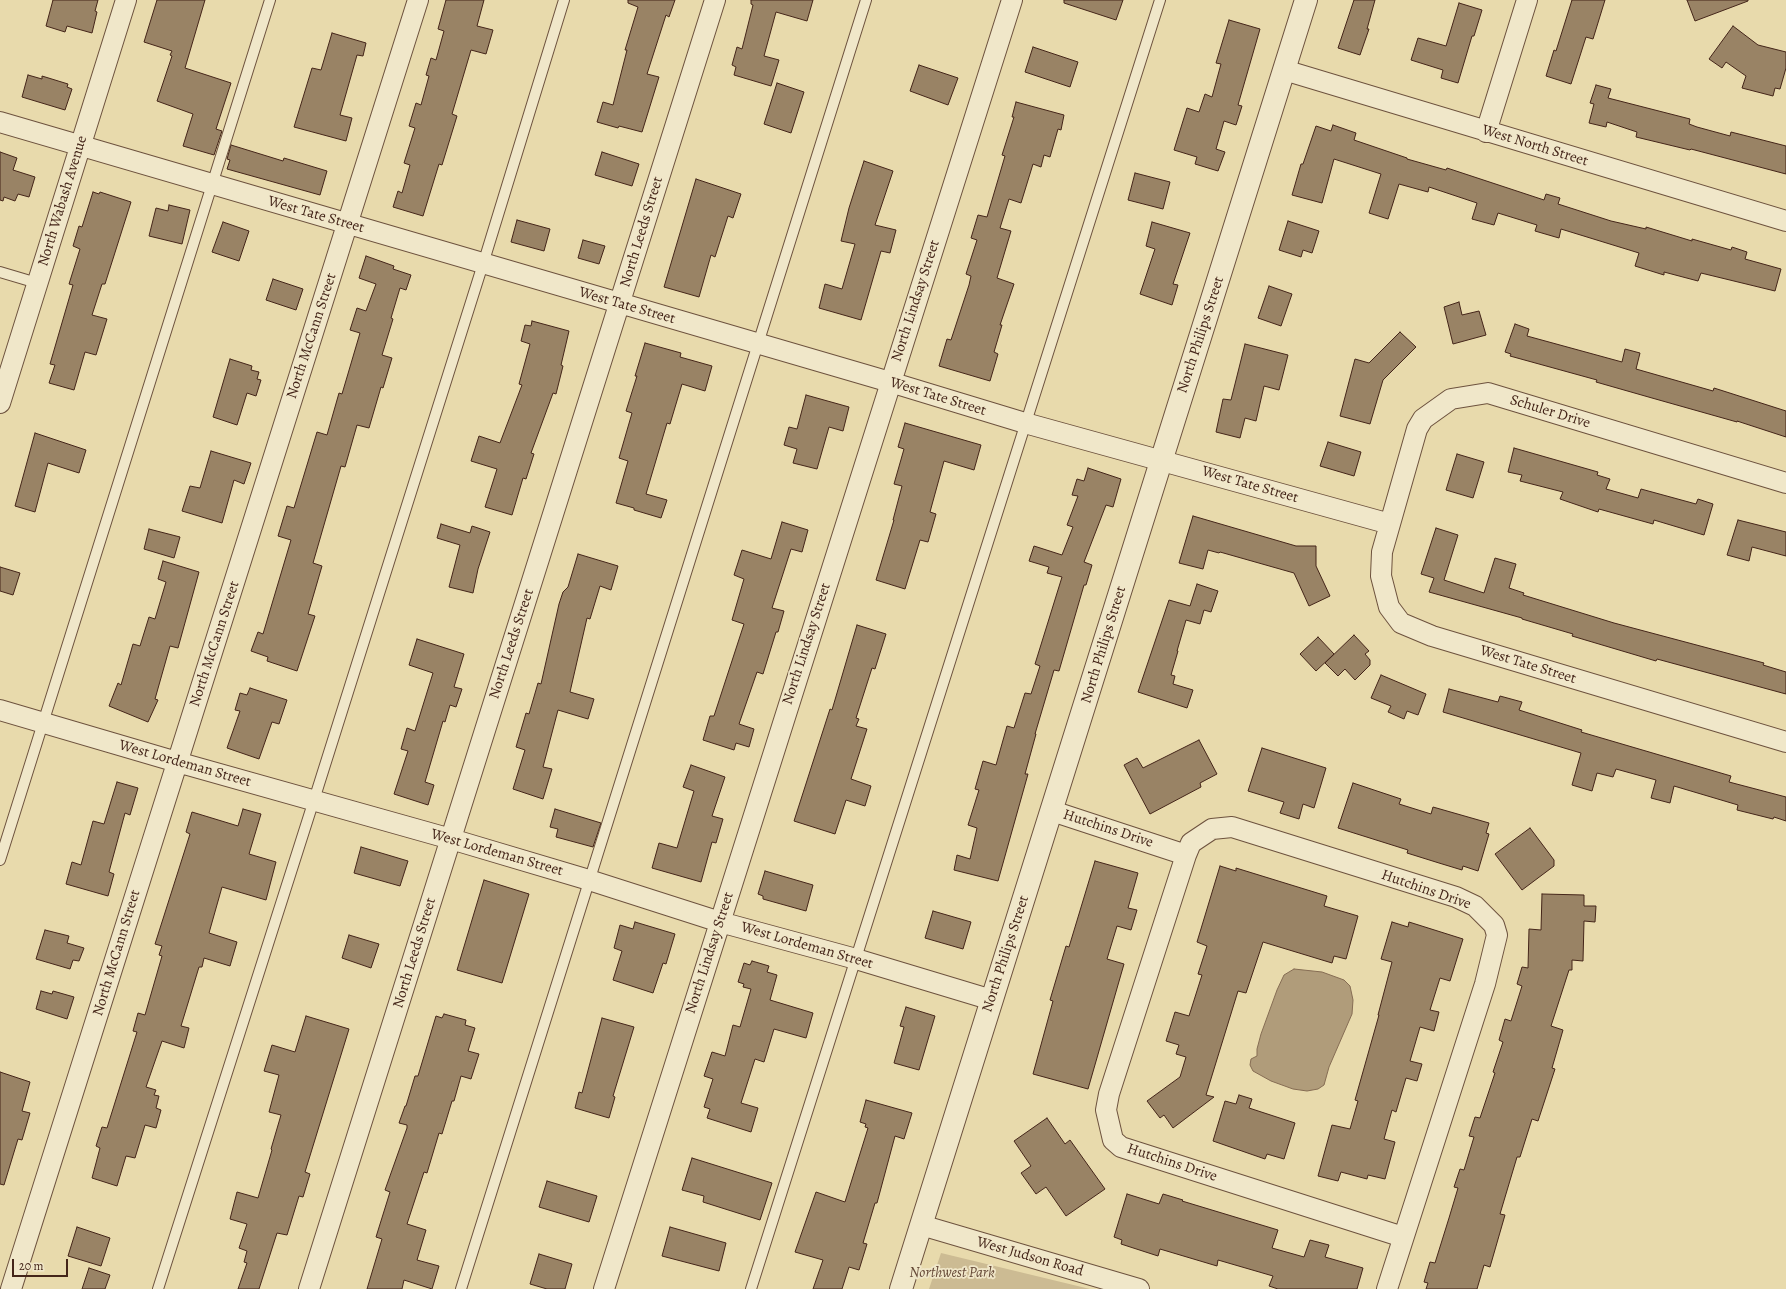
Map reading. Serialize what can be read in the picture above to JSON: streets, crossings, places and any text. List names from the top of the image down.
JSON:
{
  "streets": {
    "street": [
      "West North Street",
      "North Wabash Avenue",
      "West Tate Street",
      "North Leeds Street",
      "North Lindsay Street",
      "North Philips Street",
      "North McCann Street",
      "Schuler Drive",
      "West Lordeman Street",
      "Hutchins Drive",
      "West Judson Road"
    ]
  },
  "crossings": [
    ["West North Street", "North Philips Street"],
    ["North Wabash Avenue", "West Tate Street"],
    ["West Tate Street", "North Leeds Street"],
    ["West Tate Street", "North Lindsay Street"],
    ["West Tate Street", "North Philips Street"],
    ["West Tate Street", "North McCann Street"],
    ["West Tate Street", "Schuler Drive"],
    ["North Leeds Street", "West Lordeman Street"],
    ["North Lindsay Street", "West Lordeman Street"],
    ["North Philips Street", "West Lordeman Street"],
    ["North Philips Street", "Hutchins Drive"],
    ["North Philips Street", "West Judson Road"],
    ["North McCann Street", "West Lordeman Street"]
  ],
  "parks": ["Northwest Park"],
  "scale_bar": "20 m"
}
